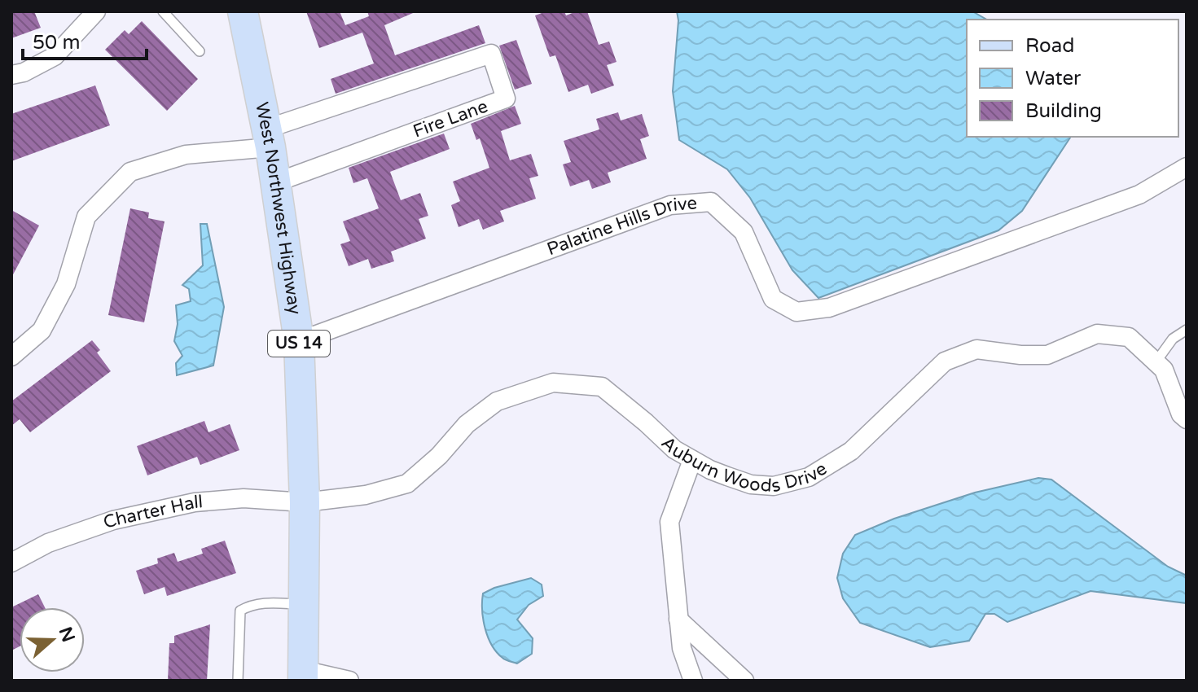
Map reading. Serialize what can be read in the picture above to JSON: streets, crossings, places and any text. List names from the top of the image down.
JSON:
{
  "streets": {
    "main road": ["West Northwest Highway", "US 14"],
    "street": [
      "Fire Lane",
      "Palatine Hills Drive",
      "Auburn Woods Drive",
      "Charter Hall"
    ]
  },
  "crossings": [
    ["Fire Lane", "West Northwest Highway"],
    ["West Northwest Highway", "Palatine Hills Drive"],
    ["West Northwest Highway", "Auburn Woods Drive"],
    ["West Northwest Highway", "Charter Hall"],
    ["Auburn Woods Drive", "Charter Hall"]
  ],
  "legend": ["Road", "Water", "Building"],
  "scale_bar": "50 m",
  "north": "right"
}
